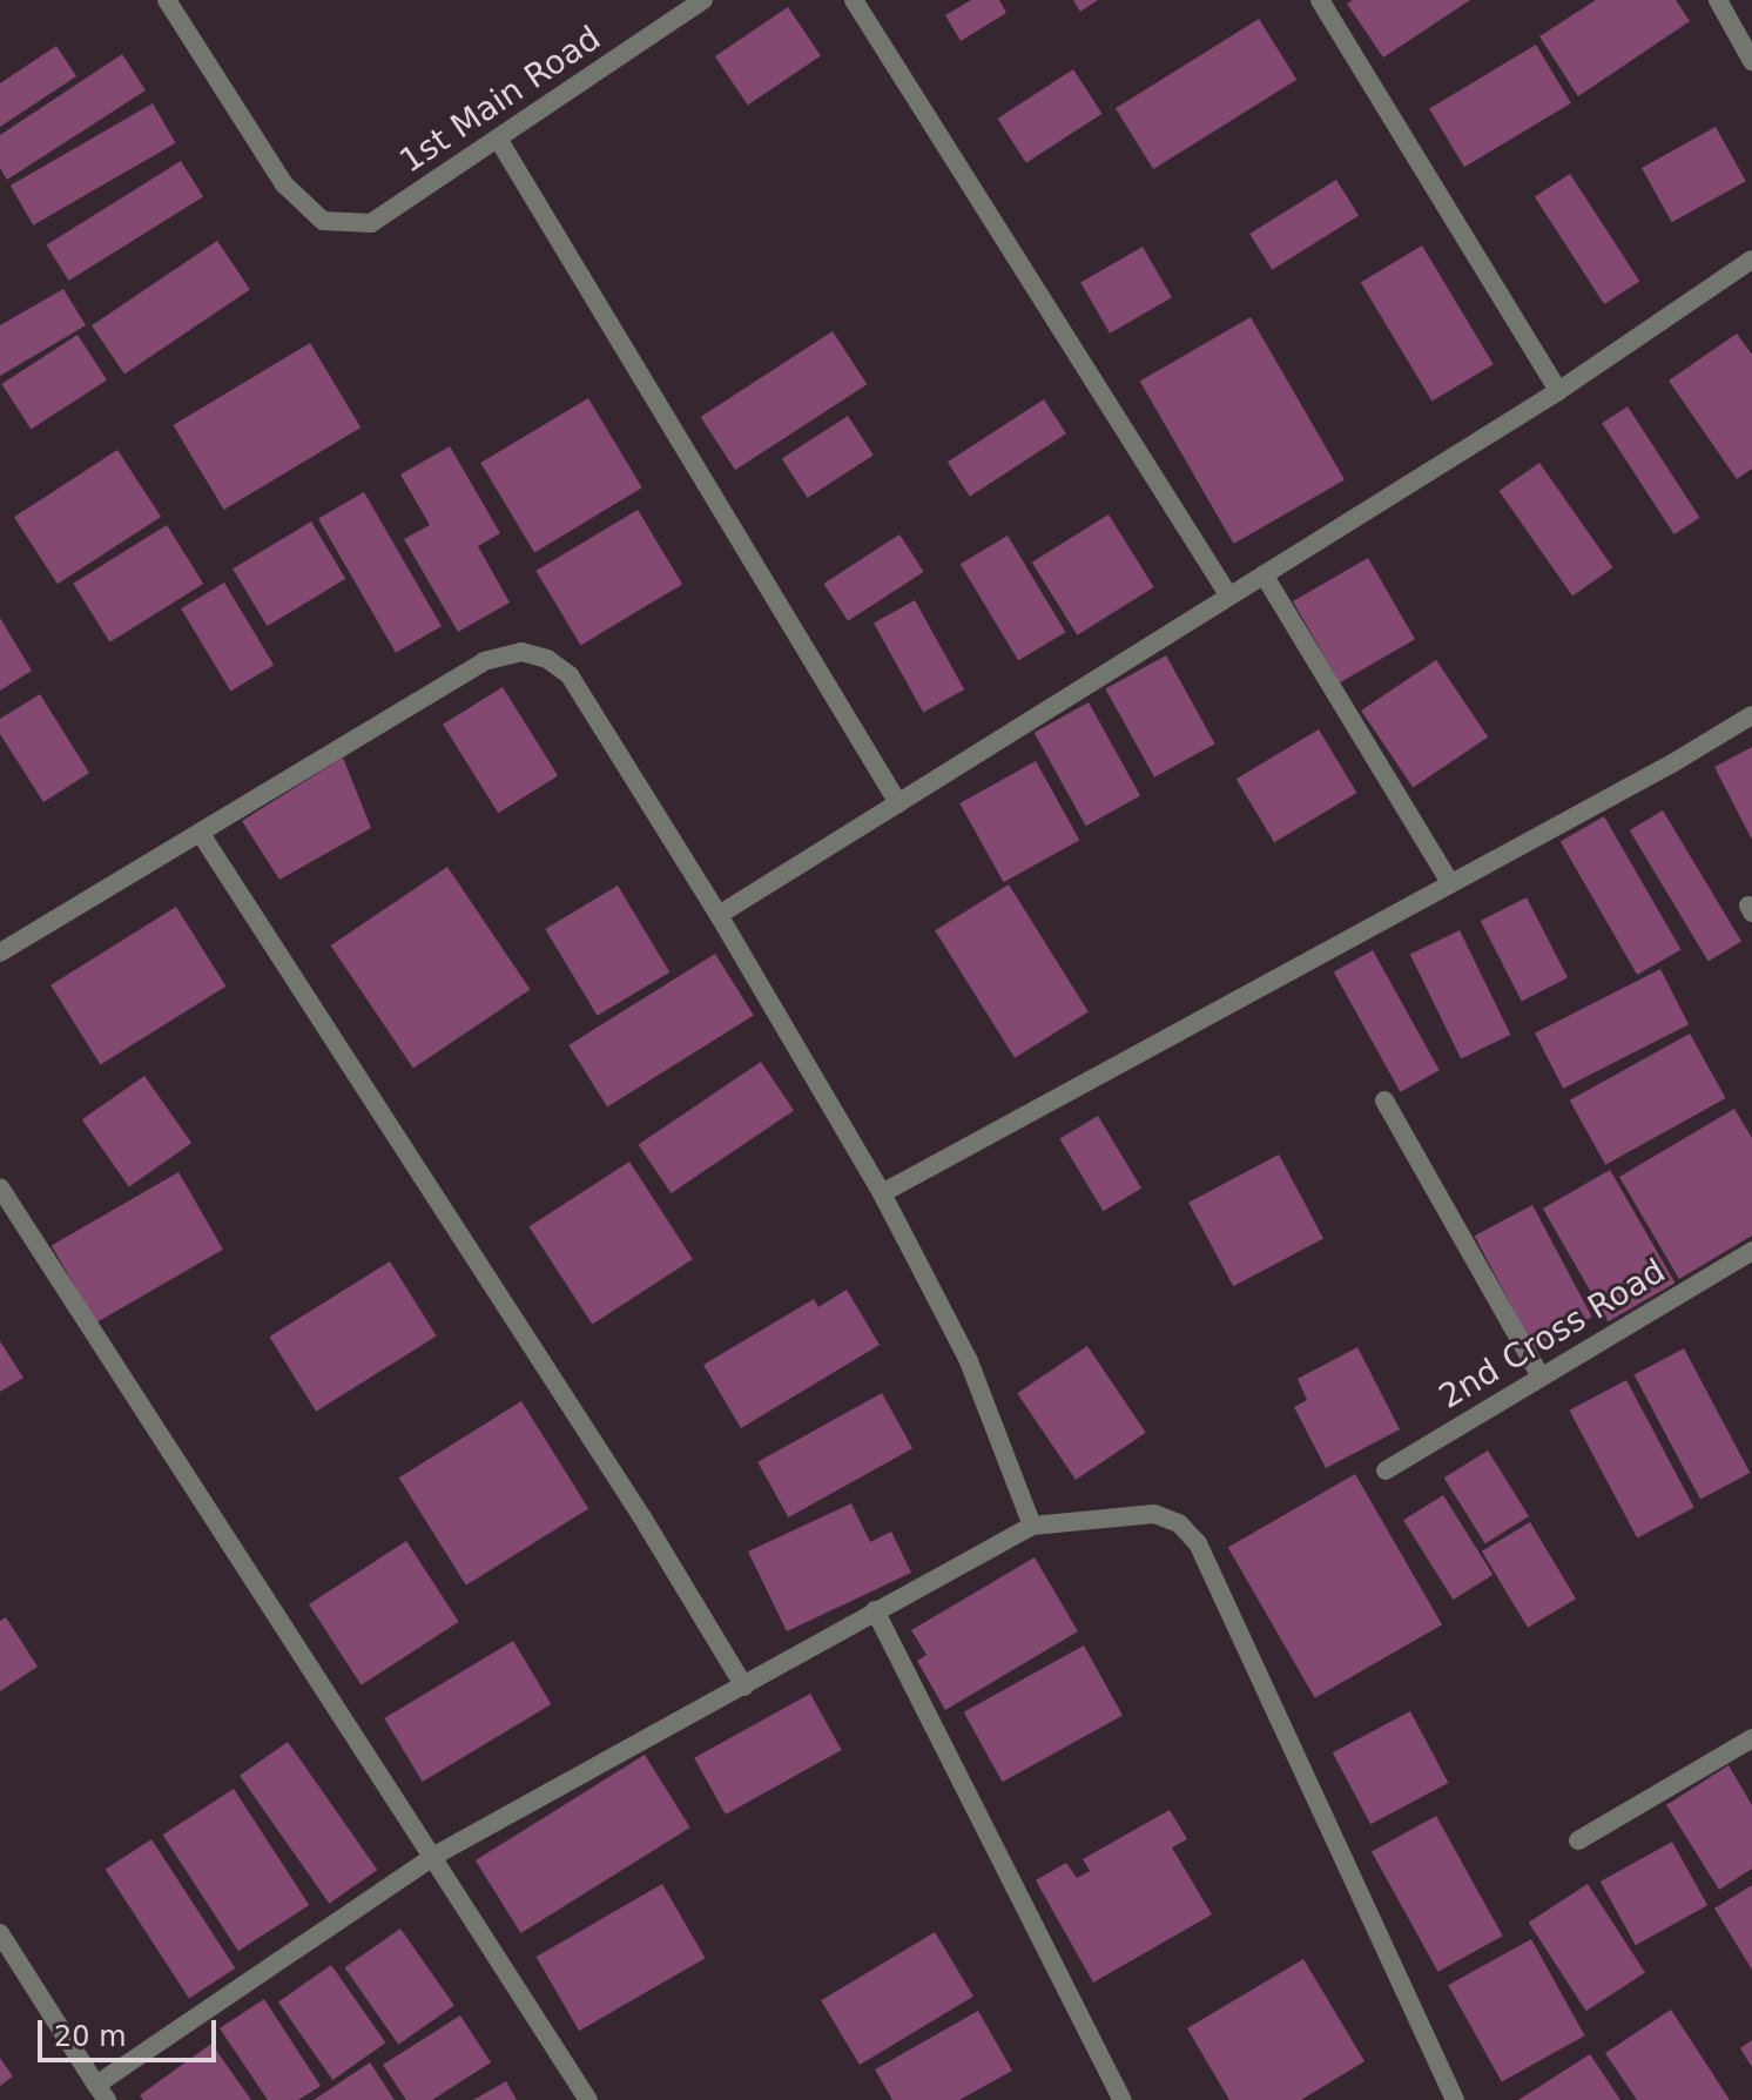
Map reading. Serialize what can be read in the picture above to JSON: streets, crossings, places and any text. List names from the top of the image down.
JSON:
{
  "streets": {
    "street": ["1st Main Road", "2nd Cross Road"]
  },
  "scale_bar": "20 m"
}
